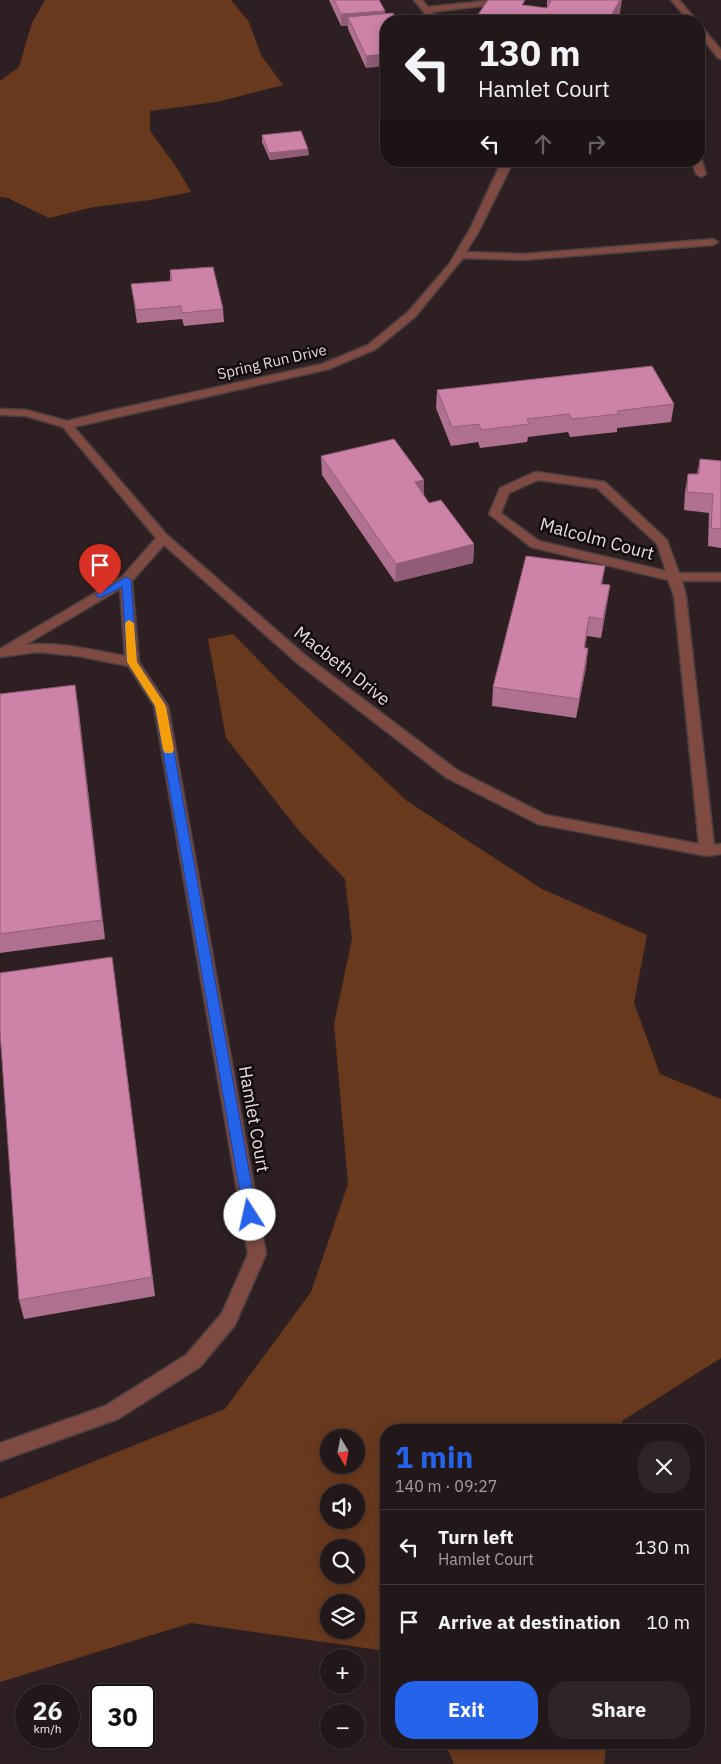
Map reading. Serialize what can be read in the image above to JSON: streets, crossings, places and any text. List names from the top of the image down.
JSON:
{
  "streets": {
    "street": [
      "Spring Run Drive",
      "Malcolm Court",
      "Macbeth Drive",
      "Hamlet Court"
    ]
  },
  "crossings": [
    ["Spring Run Drive", "Macbeth Drive"],
    ["Malcolm Court", "Macbeth Drive"]
  ],
  "north": "bottom",
  "page": {
    "turn": ["130 m", "Hamlet Court"],
    "heading": ["1 min", "140 m · 09:27"],
    "map_buttons": ["+", "−"],
    "list": [
      {
        "name": "Turn left",
        "note": "Hamlet Court",
        "value": "130 m"
      },
      {
        "name": "Arrive at destination",
        "value": "10 m"
      }
    ],
    "buttons": ["Exit", "Share"],
    "speed": "26 km/h",
    "limit": "30"
  }
}
